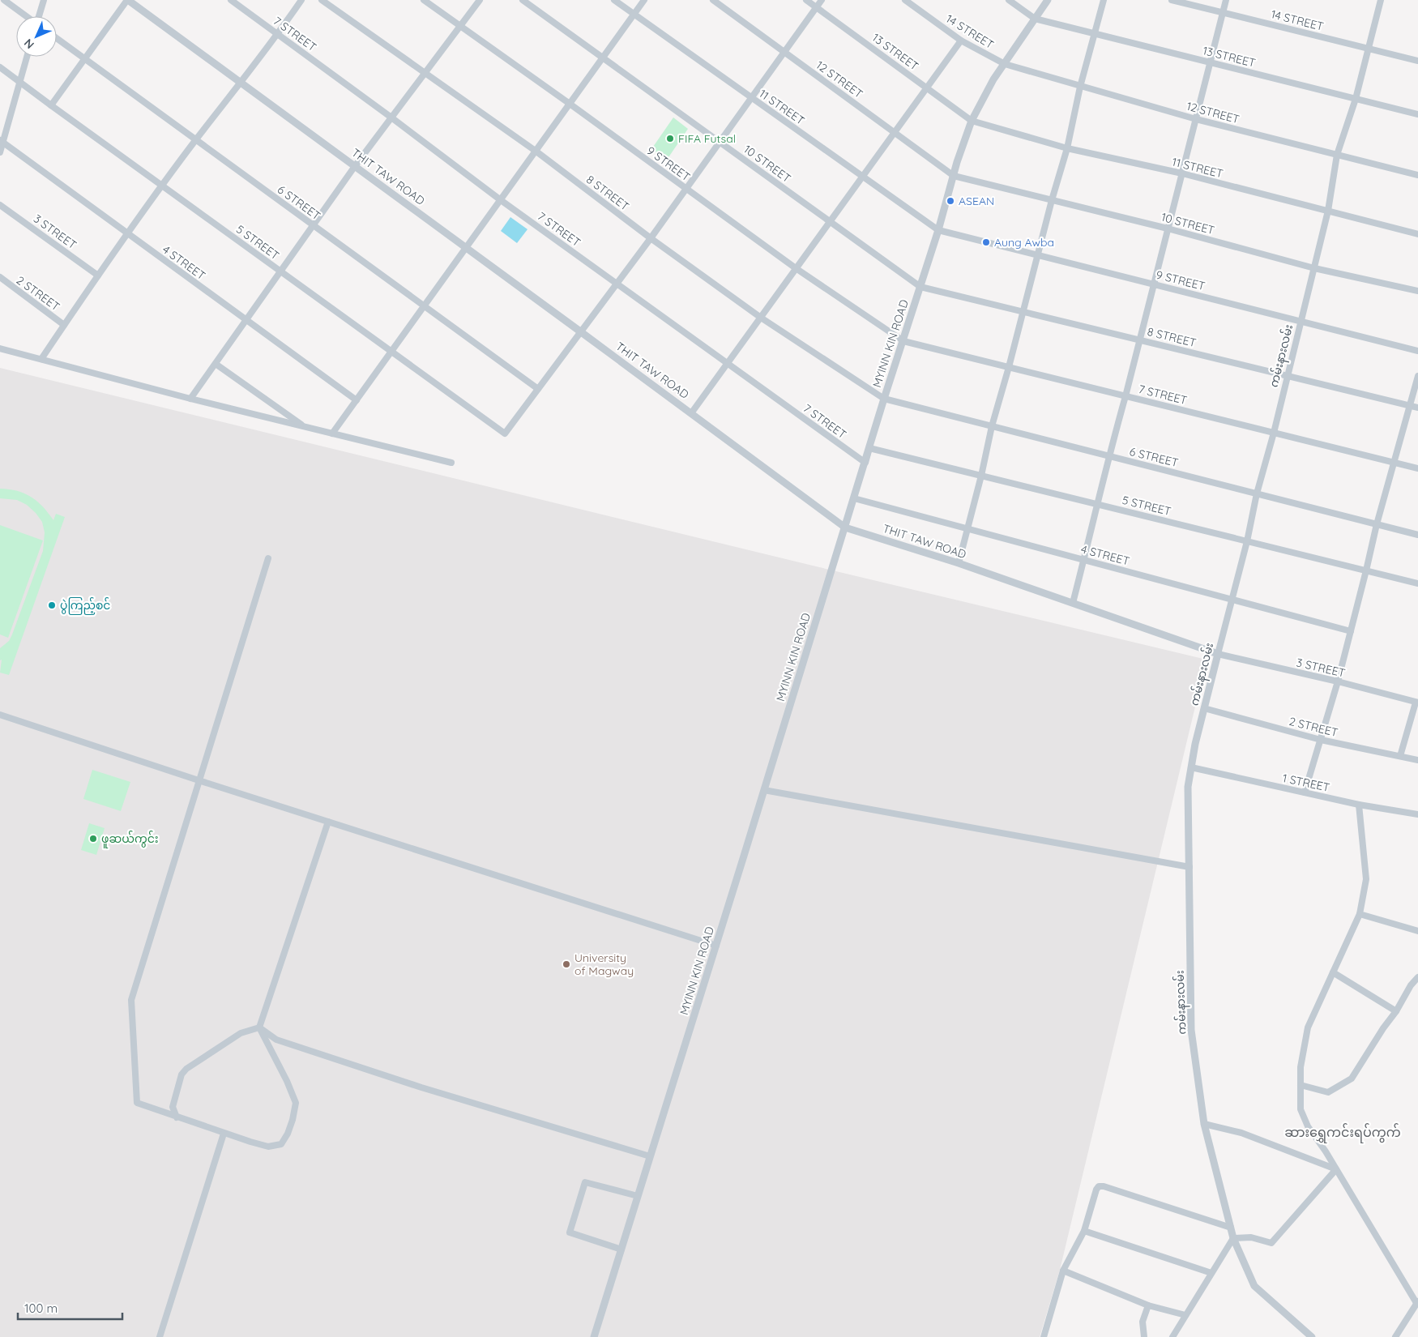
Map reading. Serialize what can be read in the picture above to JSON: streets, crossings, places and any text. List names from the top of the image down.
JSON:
{
  "streets": {
    "street": [
      "14 STREET",
      "7 STREET",
      "13 STREET",
      "12 STREET",
      "11 STREET",
      "9 STREET",
      "10 STREET",
      "THIT TAW ROAD",
      "8 STREET",
      "6 STREET",
      "3 STREET",
      "5 STREET",
      "4 STREET",
      "2 STREET",
      "MYINN KIN ROAD",
      "ကမ်းနားလမ်း",
      "1 STREET"
    ]
  },
  "crossings": [
    ["14 STREET", "12 STREET"],
    ["14 STREET", "MYINN KIN ROAD"],
    ["14 STREET", "ကမ်းနားလမ်း"],
    ["7 STREET", "9 STREET"],
    ["7 STREET", "MYINN KIN ROAD"],
    ["7 STREET", "ကမ်းနားလမ်း"],
    ["13 STREET", "11 STREET"],
    ["13 STREET", "MYINN KIN ROAD"],
    ["13 STREET", "ကမ်းနားလမ်း"],
    ["12 STREET", "10 STREET"],
    ["12 STREET", "MYINN KIN ROAD"],
    ["12 STREET", "ကမ်းနားလမ်း"],
    ["11 STREET", "9 STREET"],
    ["11 STREET", "MYINN KIN ROAD"],
    ["11 STREET", "ကမ်းနားလမ်း"],
    ["9 STREET", "MYINN KIN ROAD"],
    ["9 STREET", "ကမ်းနားလမ်း"],
    ["10 STREET", "8 STREET"],
    ["10 STREET", "MYINN KIN ROAD"],
    ["10 STREET", "ကမ်းနားလမ်း"],
    ["THIT TAW ROAD", "3 STREET"],
    ["THIT TAW ROAD", "MYINN KIN ROAD"],
    ["THIT TAW ROAD", "ကမ်းနားလမ်း"],
    ["8 STREET", "6 STREET"],
    ["8 STREET", "MYINN KIN ROAD"],
    ["8 STREET", "ကမ်းနားလမ်း"],
    ["6 STREET", "5 STREET"],
    ["6 STREET", "MYINN KIN ROAD"],
    ["6 STREET", "ကမ်းနားလမ်း"],
    ["3 STREET", "ကမ်းနားလမ်း"],
    ["5 STREET", "MYINN KIN ROAD"],
    ["5 STREET", "ကမ်းနားလမ်း"],
    ["4 STREET", "MYINN KIN ROAD"],
    ["4 STREET", "ကမ်းနားလမ်း"],
    ["2 STREET", "ကမ်းနားလမ်း"],
    ["ကမ်းနားလမ်း", "1 STREET"]
  ],
  "districts": ["ဆားရွှေကင်းရပ်ကွက်"],
  "places": [
    "FIFA Futsal",
    "ASEAN",
    "Aung Awba",
    "ပွဲကြည့်စင်",
    "ဖူဆယ်ကွင်း",
    "University of Magway"
  ],
  "scale_bar": "100 m",
  "north": "bottom left"
}
